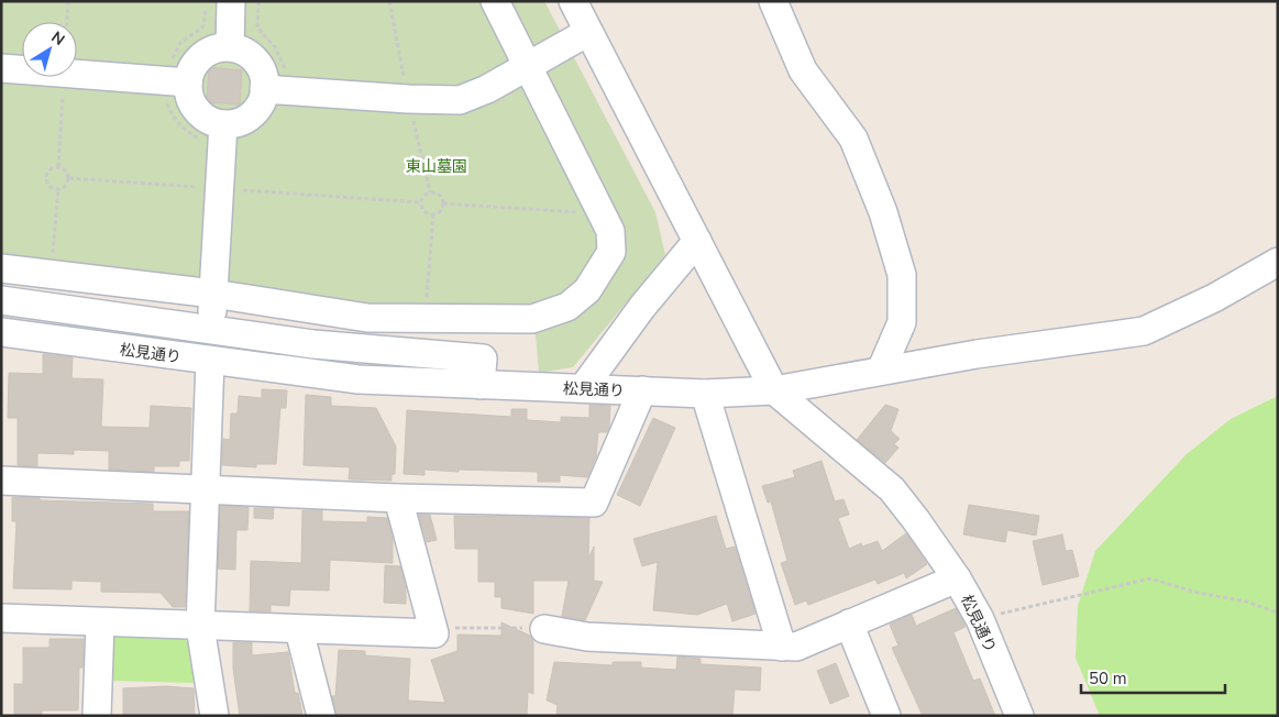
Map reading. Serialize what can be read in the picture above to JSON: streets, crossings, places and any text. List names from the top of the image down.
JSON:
{
  "streets": {
    "street": ["松見通り"]
  },
  "parks": ["東山墓園"],
  "scale_bar": "50 m",
  "north": "top right"
}
